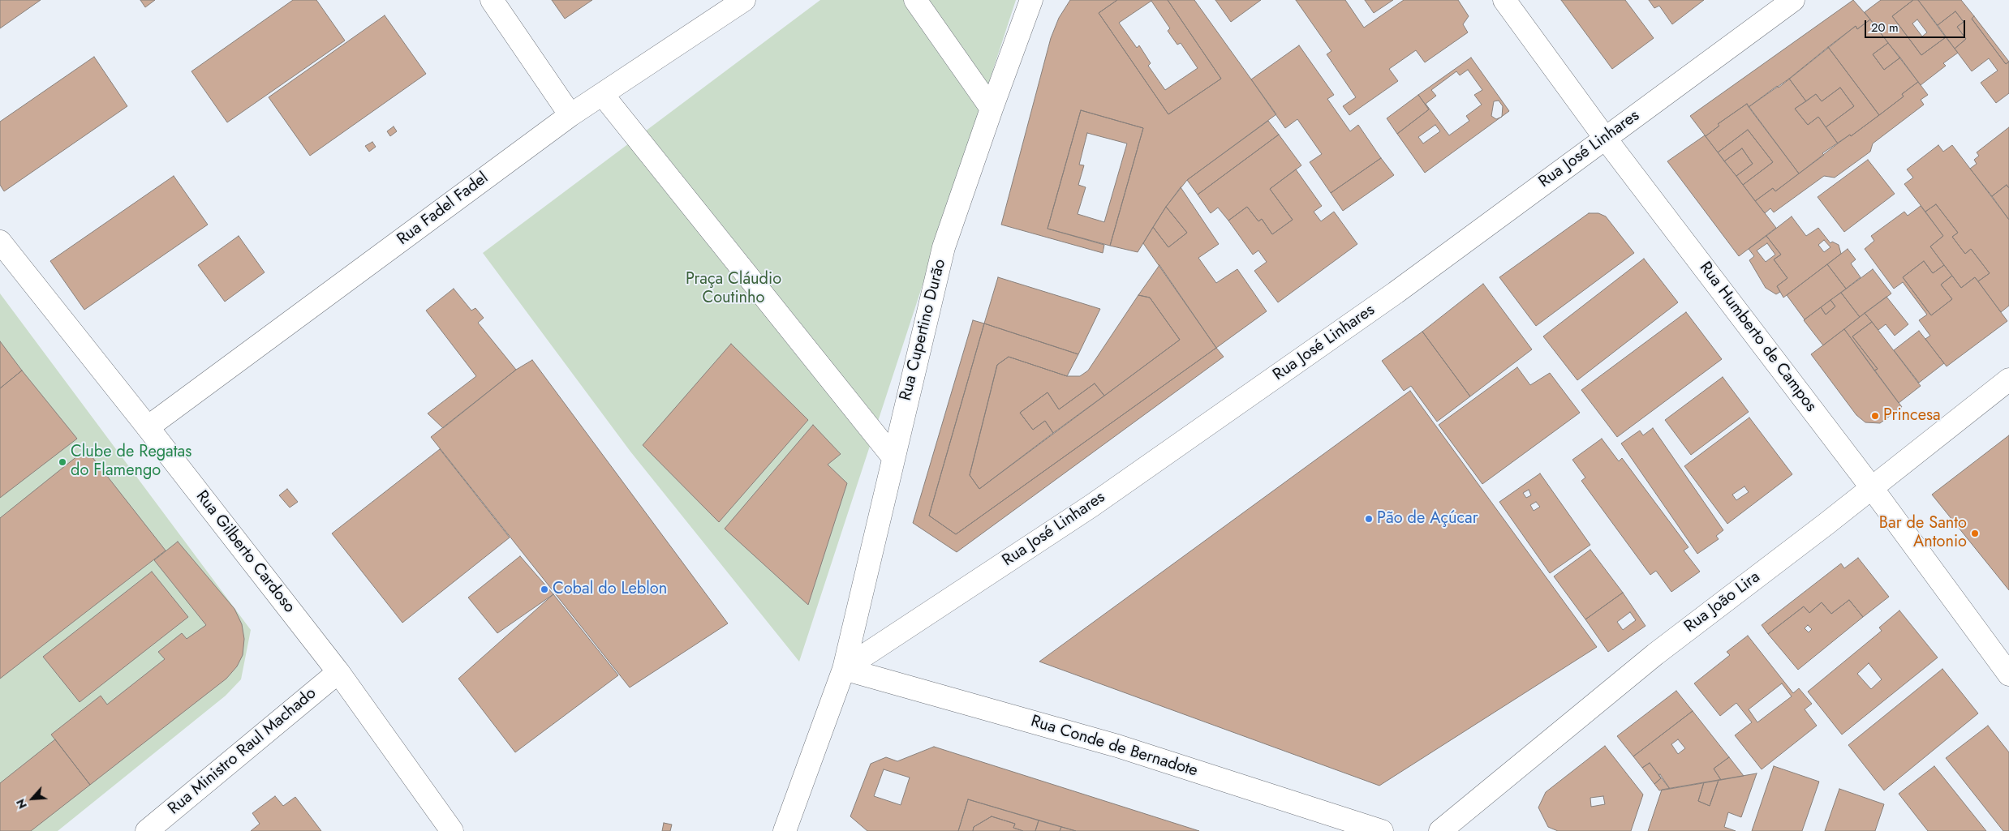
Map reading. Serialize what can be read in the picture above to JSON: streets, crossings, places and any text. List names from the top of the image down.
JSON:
{
  "streets": {
    "street": [
      "Rua José Linhares",
      "Rua Fadel Fadel",
      "Rua Cupertino Durão",
      "Rua Humberto de Campos",
      "Rua Gilberto Cardoso",
      "Rua João Lira",
      "Rua Conde de Bernadote",
      "Rua Ministro Raul Machado"
    ]
  },
  "crossings": [
    ["Rua José Linhares", "Rua Cupertino Durão"],
    ["Rua José Linhares", "Rua Humberto de Campos"],
    ["Rua José Linhares", "Rua Conde de Bernadote"],
    ["Rua Fadel Fadel", "Rua Gilberto Cardoso"],
    ["Rua Cupertino Durão", "Rua Conde de Bernadote"],
    ["Rua Humberto de Campos", "Rua João Lira"],
    ["Rua Gilberto Cardoso", "Rua Ministro Raul Machado"]
  ],
  "parks": ["Praça Cláudio Coutinho"],
  "places": [
    "Princesa",
    "Clube de Regatas do Flamengo",
    "Pão de Açúcar",
    "Bar de Santo Antonio",
    "Cobal do Leblon"
  ],
  "scale_bar": "20 m",
  "north": "bottom left"
}
